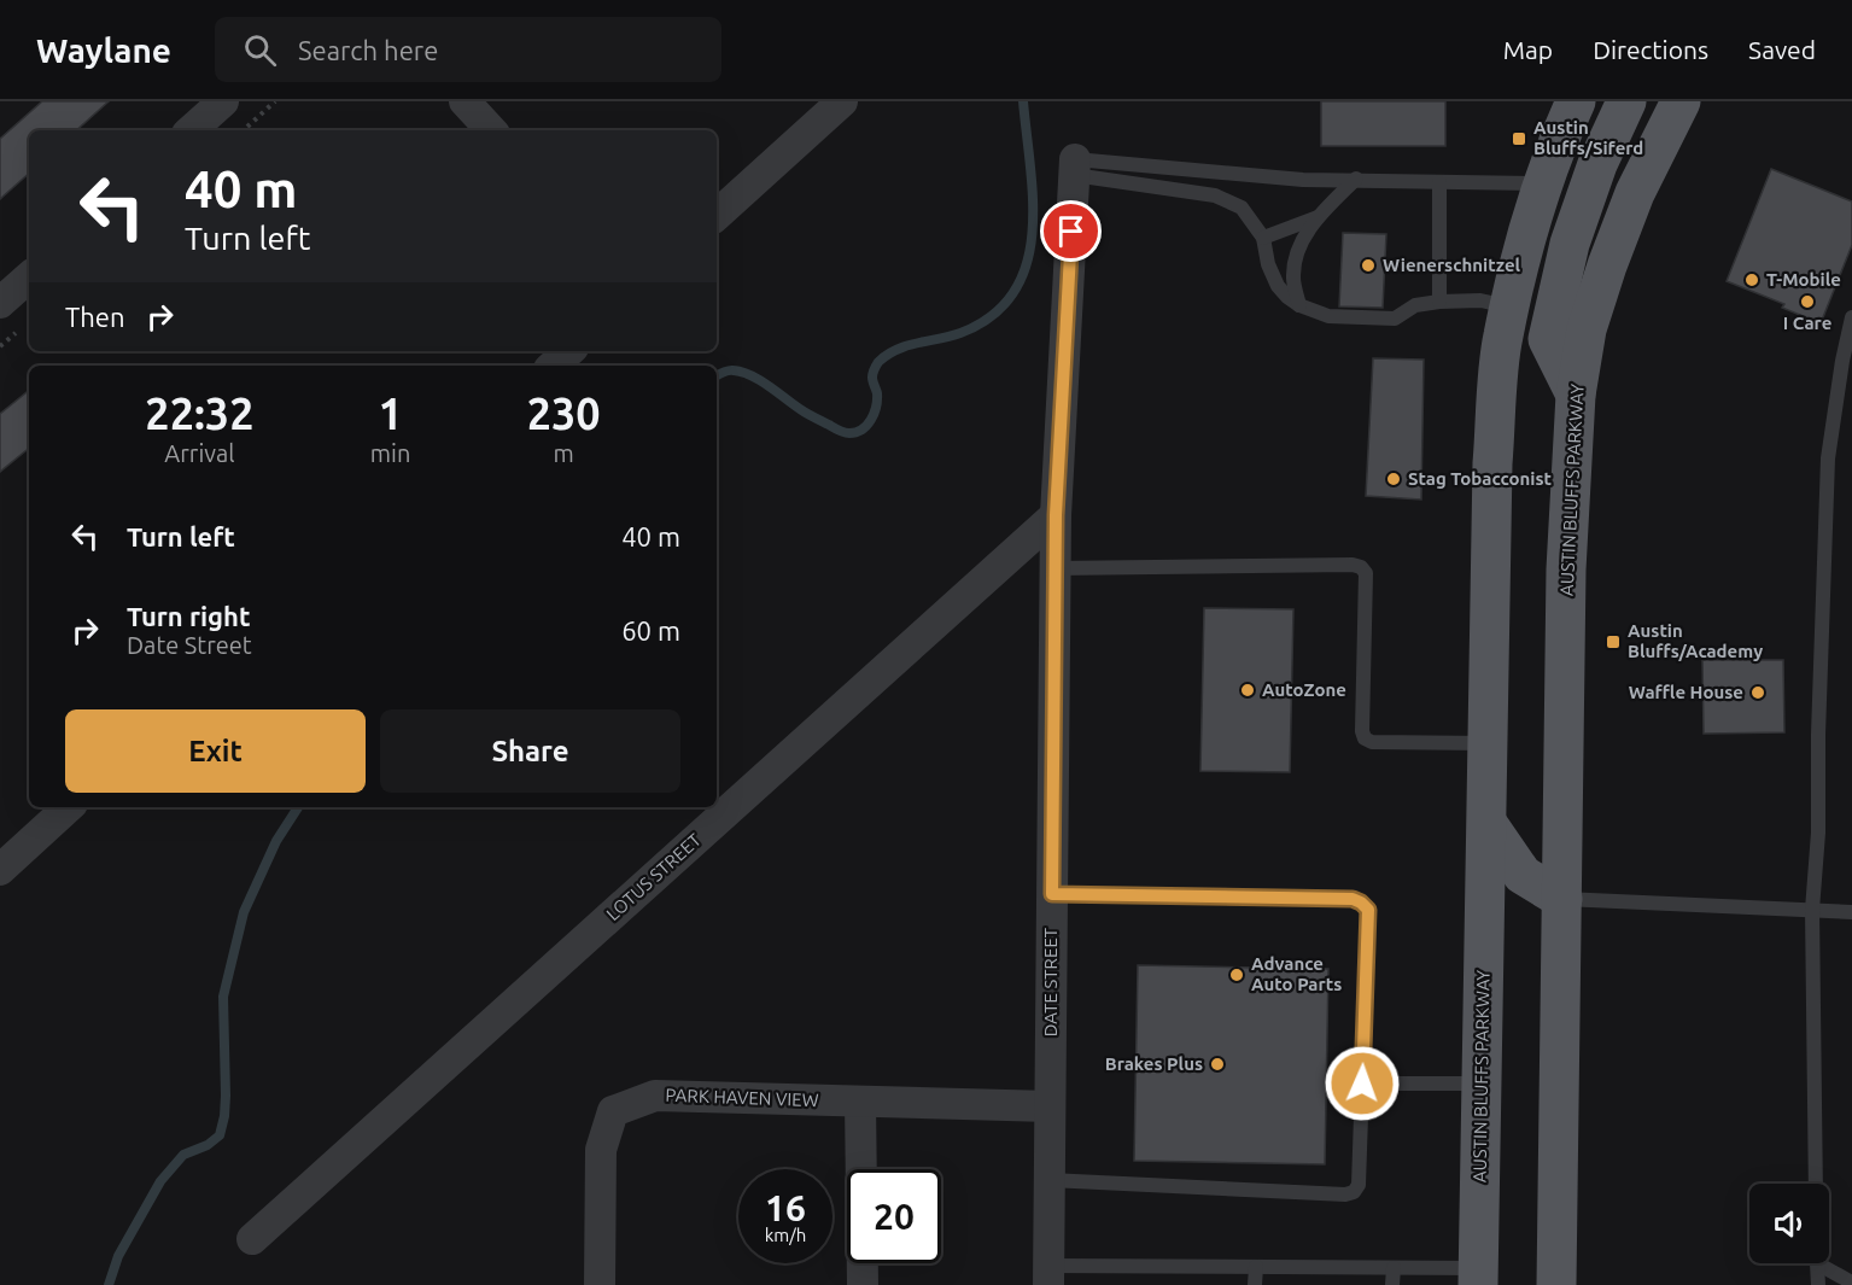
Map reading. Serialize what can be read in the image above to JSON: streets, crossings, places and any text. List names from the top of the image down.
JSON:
{
  "streets": {
    "main road": ["AUSTIN BLUFFS PARKWAY"],
    "street": ["LOTUS STREET", "DATE STREET", "PARK HAVEN VIEW"]
  },
  "crossings": [
    ["LOTUS STREET", "DATE STREET"],
    ["DATE STREET", "PARK HAVEN VIEW"]
  ],
  "places": {
    "transit": ["Austin Bluffs/Siferd", "Austin Bluffs/Academy"],
    "other": [
      "Wienerschnitzel",
      "T-Mobile",
      "I Care",
      "Stag Tobacconist",
      "AutoZone",
      "Waffle House",
      "Advance Auto Parts",
      "Brakes Plus"
    ]
  },
  "page": {
    "header": "Waylane",
    "search": "Search here",
    "nav": ["Map", "Directions", "Saved"],
    "turn": ["40 m", "Turn left"],
    "then": "Then",
    "eta": [
      "22:32",
      "Arrival",
      "1",
      "min",
      "230",
      "m"
    ],
    "list": [
      {
        "name": "Turn left",
        "value": "40 m"
      },
      {
        "name": "Turn right",
        "note": "Date Street",
        "value": "60 m"
      }
    ],
    "buttons": ["Exit", "Share"],
    "speed": "16 km/h",
    "limit": "20"
  }
}
